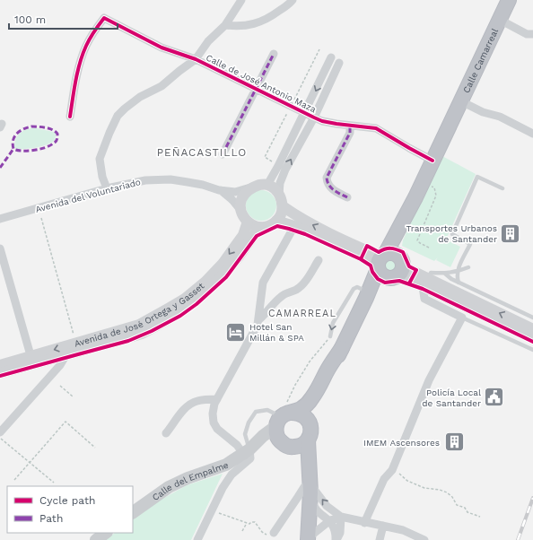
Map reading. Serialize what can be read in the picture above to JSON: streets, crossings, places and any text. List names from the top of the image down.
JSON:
{
  "streets": {
    "highway": ["Calle Camarreal"],
    "main road": ["Avenida de José Ortega y Gasset", "Calle del Empalme"],
    "street": ["Calle de José Antonio Maza", "Avenida del Voluntariado"]
  },
  "crossings": [
    ["Calle Camarreal", "Calle de José Antonio Maza"],
    ["Avenida del Voluntariado", "Avenida de José Ortega y Gasset"]
  ],
  "districts": ["PEÑACASTILLO", "CAMARREAL"],
  "places": {
    "building": ["Transportes Urbanos de Santander", "IMEM Ascensores"],
    "hotel": ["Hotel San Millán & SPA"],
    "public building": ["Policía Local de Santander"]
  },
  "legend": ["Cycle path", "Path"],
  "scale_bar": "100 m"
}
